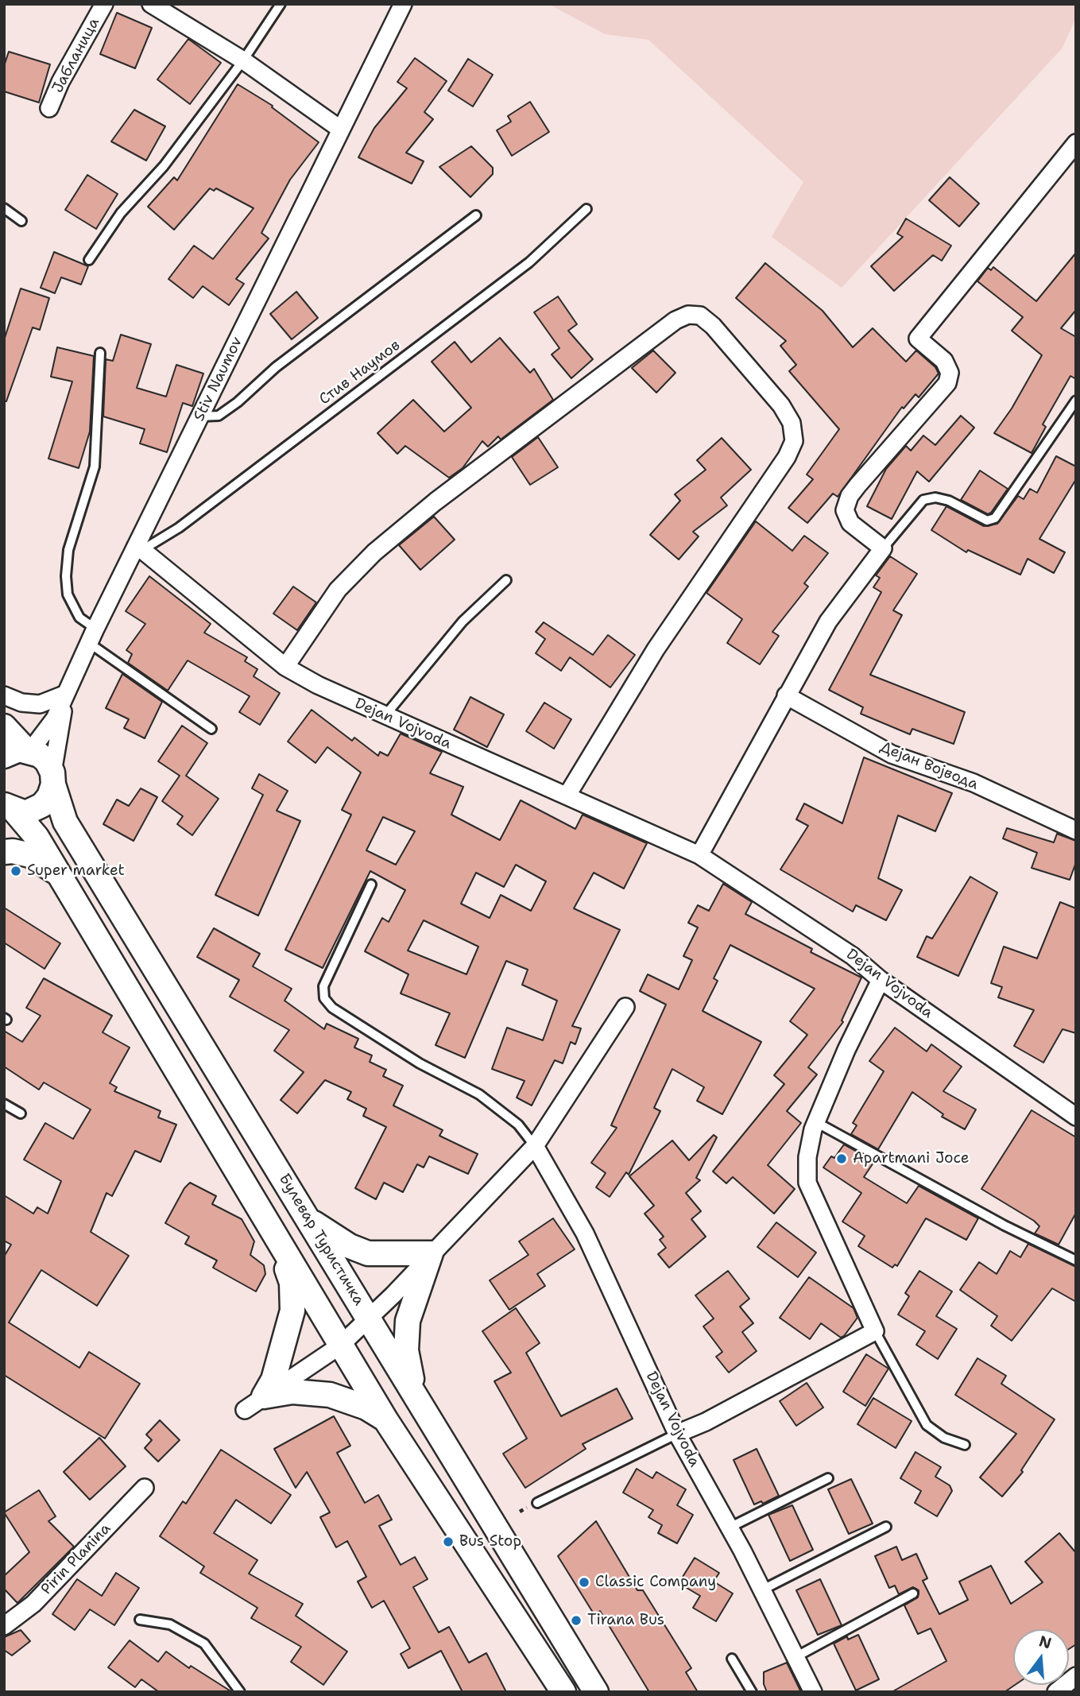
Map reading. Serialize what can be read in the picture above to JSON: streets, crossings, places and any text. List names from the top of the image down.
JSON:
{
  "streets": {
    "main road": ["Булевар Туристичка"],
    "street": [
      "Јабланица",
      "Stiv Naumov",
      "Dejan Vojvoda",
      "Дејан Војвода",
      "Pirin Planina"
    ],
    "lane": ["Стив Наумов"]
  },
  "crossings": [
    ["Стив Наумов", "Stiv Naumov"],
    ["Стив Наумов", "Dejan Vojvoda"],
    ["Stiv Naumov", "Dejan Vojvoda"]
  ],
  "places": [
    "Super market",
    "Apartmani Joce",
    "Bus Stop",
    "Classic Company",
    "Tirana Bus"
  ],
  "north": "top"
}
